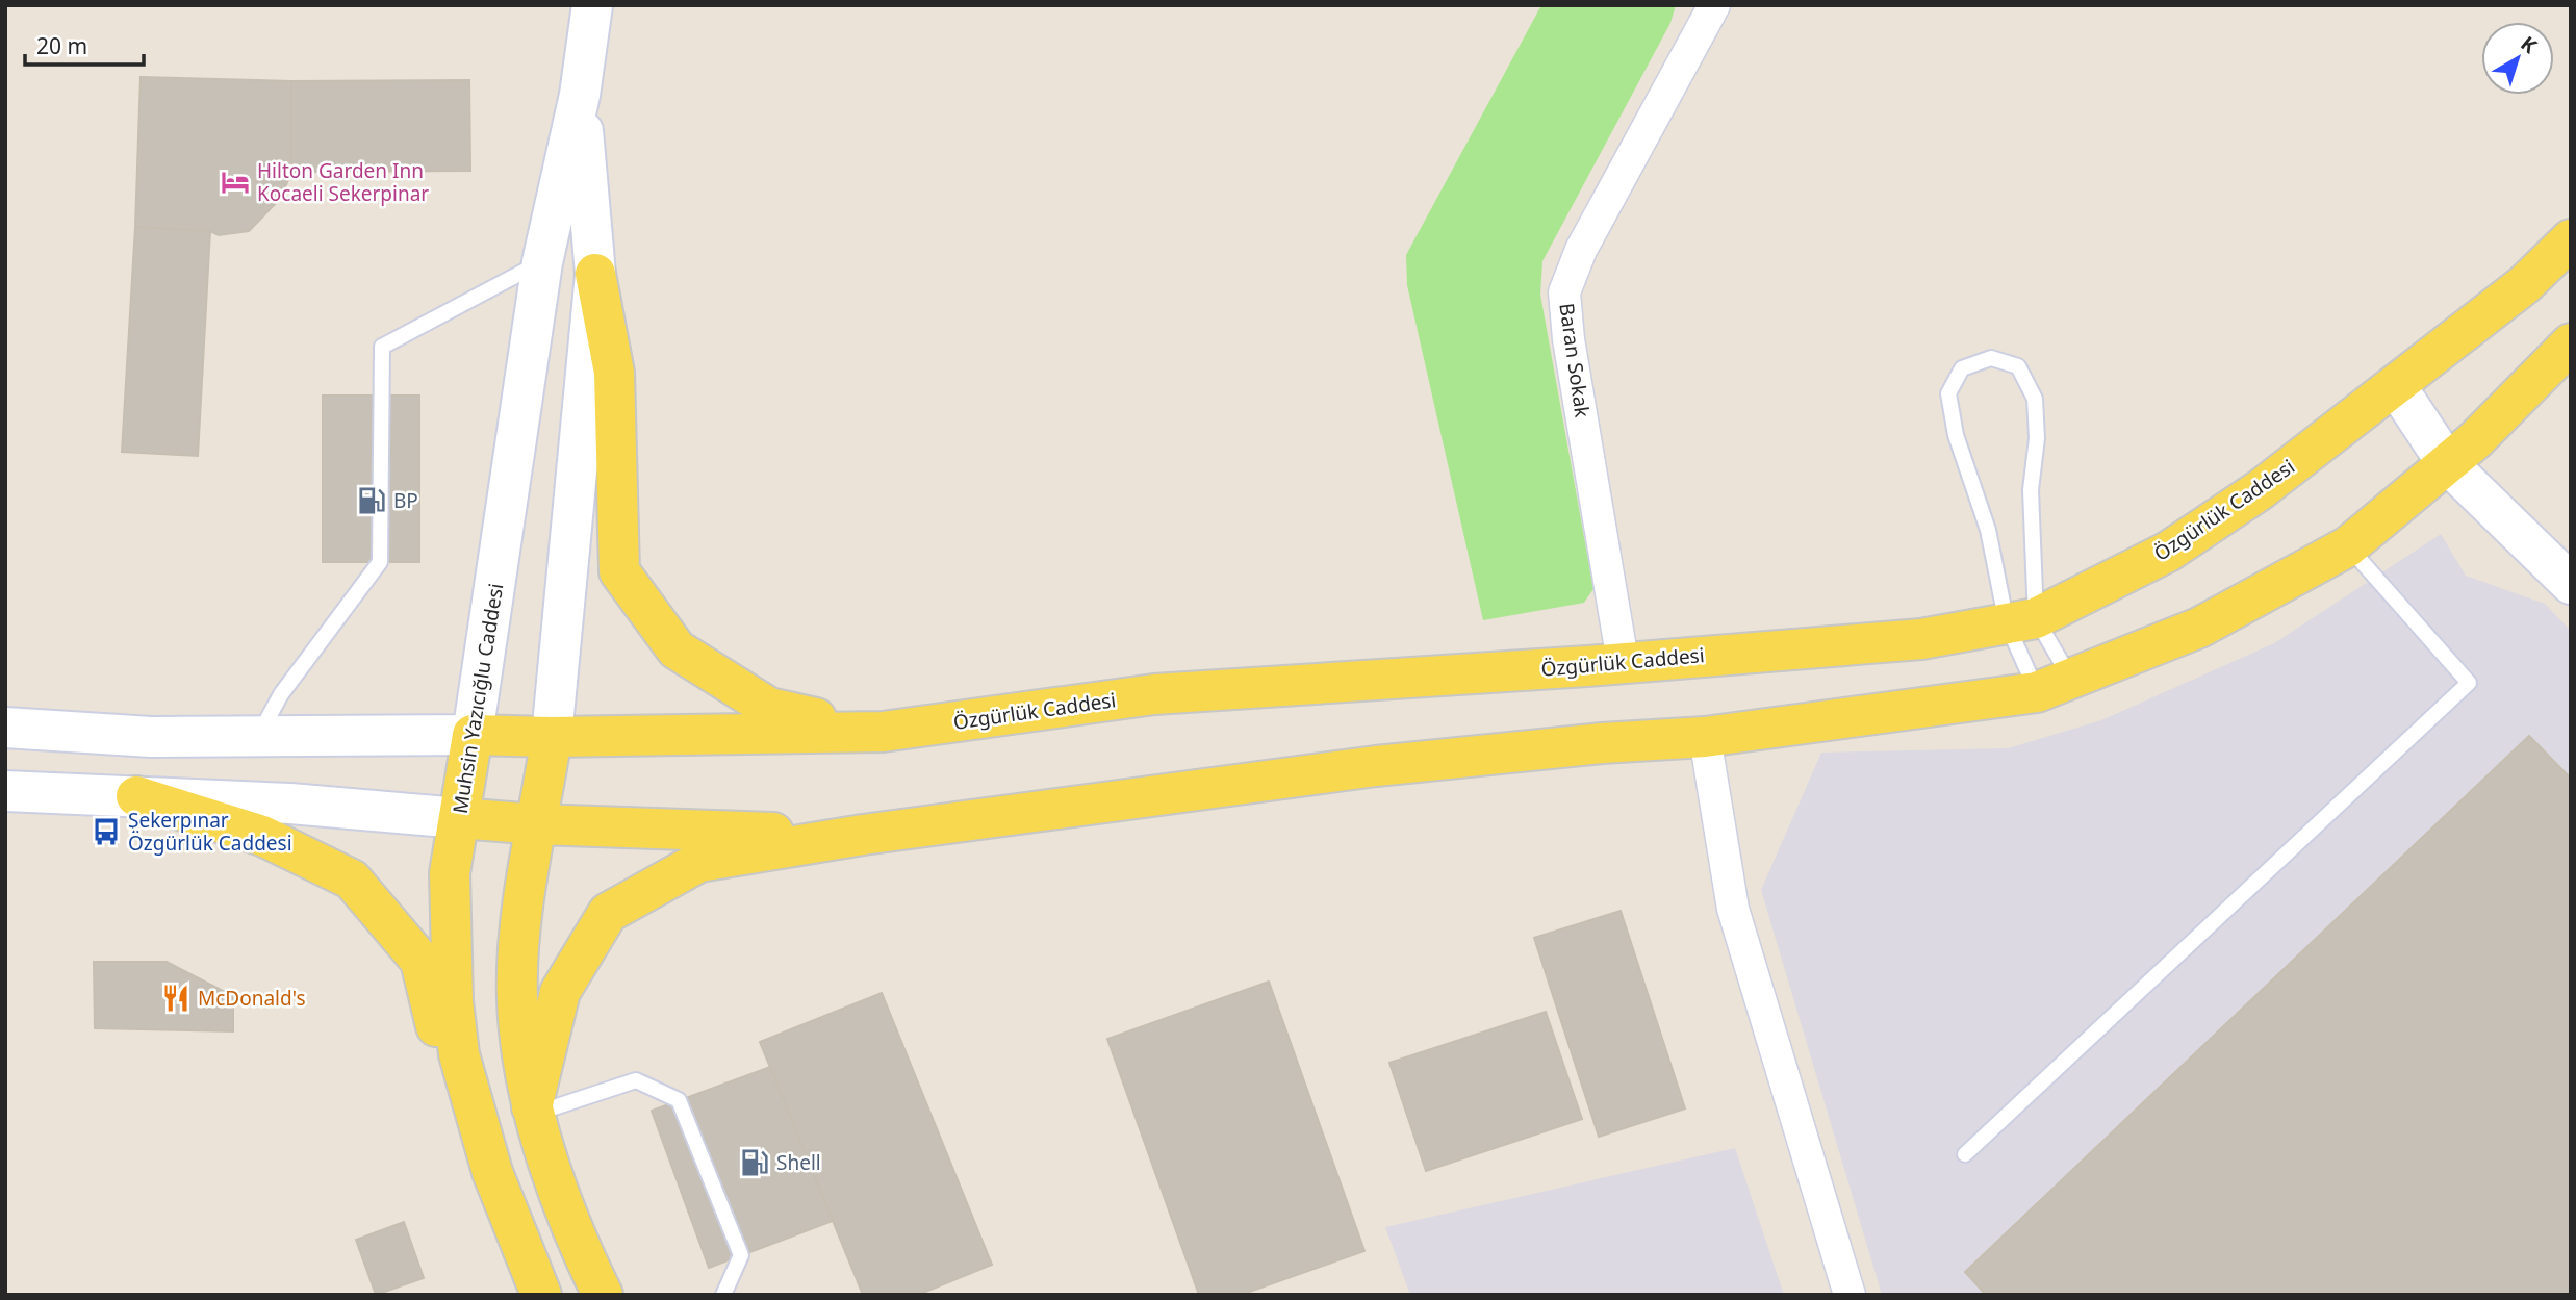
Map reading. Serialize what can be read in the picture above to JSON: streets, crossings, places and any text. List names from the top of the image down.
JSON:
{
  "streets": {
    "main road": ["Özgürlük Caddesi", "Muhsin Yazıcığlu Caddesi"],
    "street": ["Baran Sokak"]
  },
  "crossings": [
    ["Baran Sokak", "Özgürlük Caddesi"],
    ["Özgürlük Caddesi", "Muhsin Yazıcığlu Caddesi"]
  ],
  "places": {
    "hotel": ["Hilton Garden Inn Kocaeli Sekerpinar"],
    "fuel station": ["BP", "Shell"],
    "bus stop": ["Şekerpınar Özgürlük Caddesi"],
    "restaurant": ["McDonald's"]
  },
  "scale_bar": "20 m",
  "north": "top right"
}
